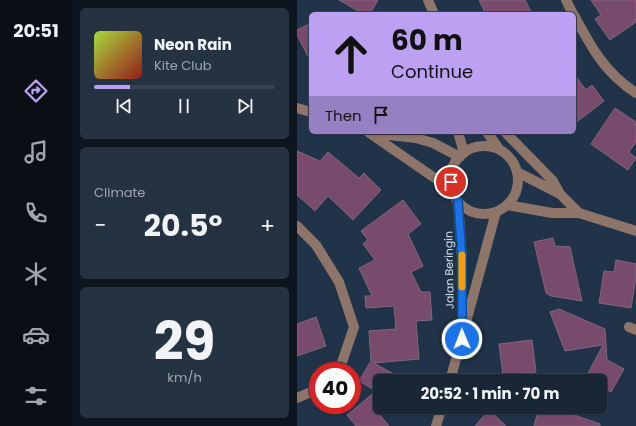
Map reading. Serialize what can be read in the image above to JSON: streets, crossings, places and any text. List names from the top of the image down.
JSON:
{
  "streets": {
    "street": ["Jalan Beringin"]
  },
  "page": {
    "tabs": "20:51",
    "turn": ["60 m", "Continue"],
    "song": ["Neon Rain", "Kite Club"],
    "then": "Then",
    "tile": [
      "Climate",
      ["29", "km/h"]
    ],
    "heat": ["−", "20.5°", "+"],
    "limit": "40",
    "trip": "20:52 · 1 min · 70 m"
  }
}
